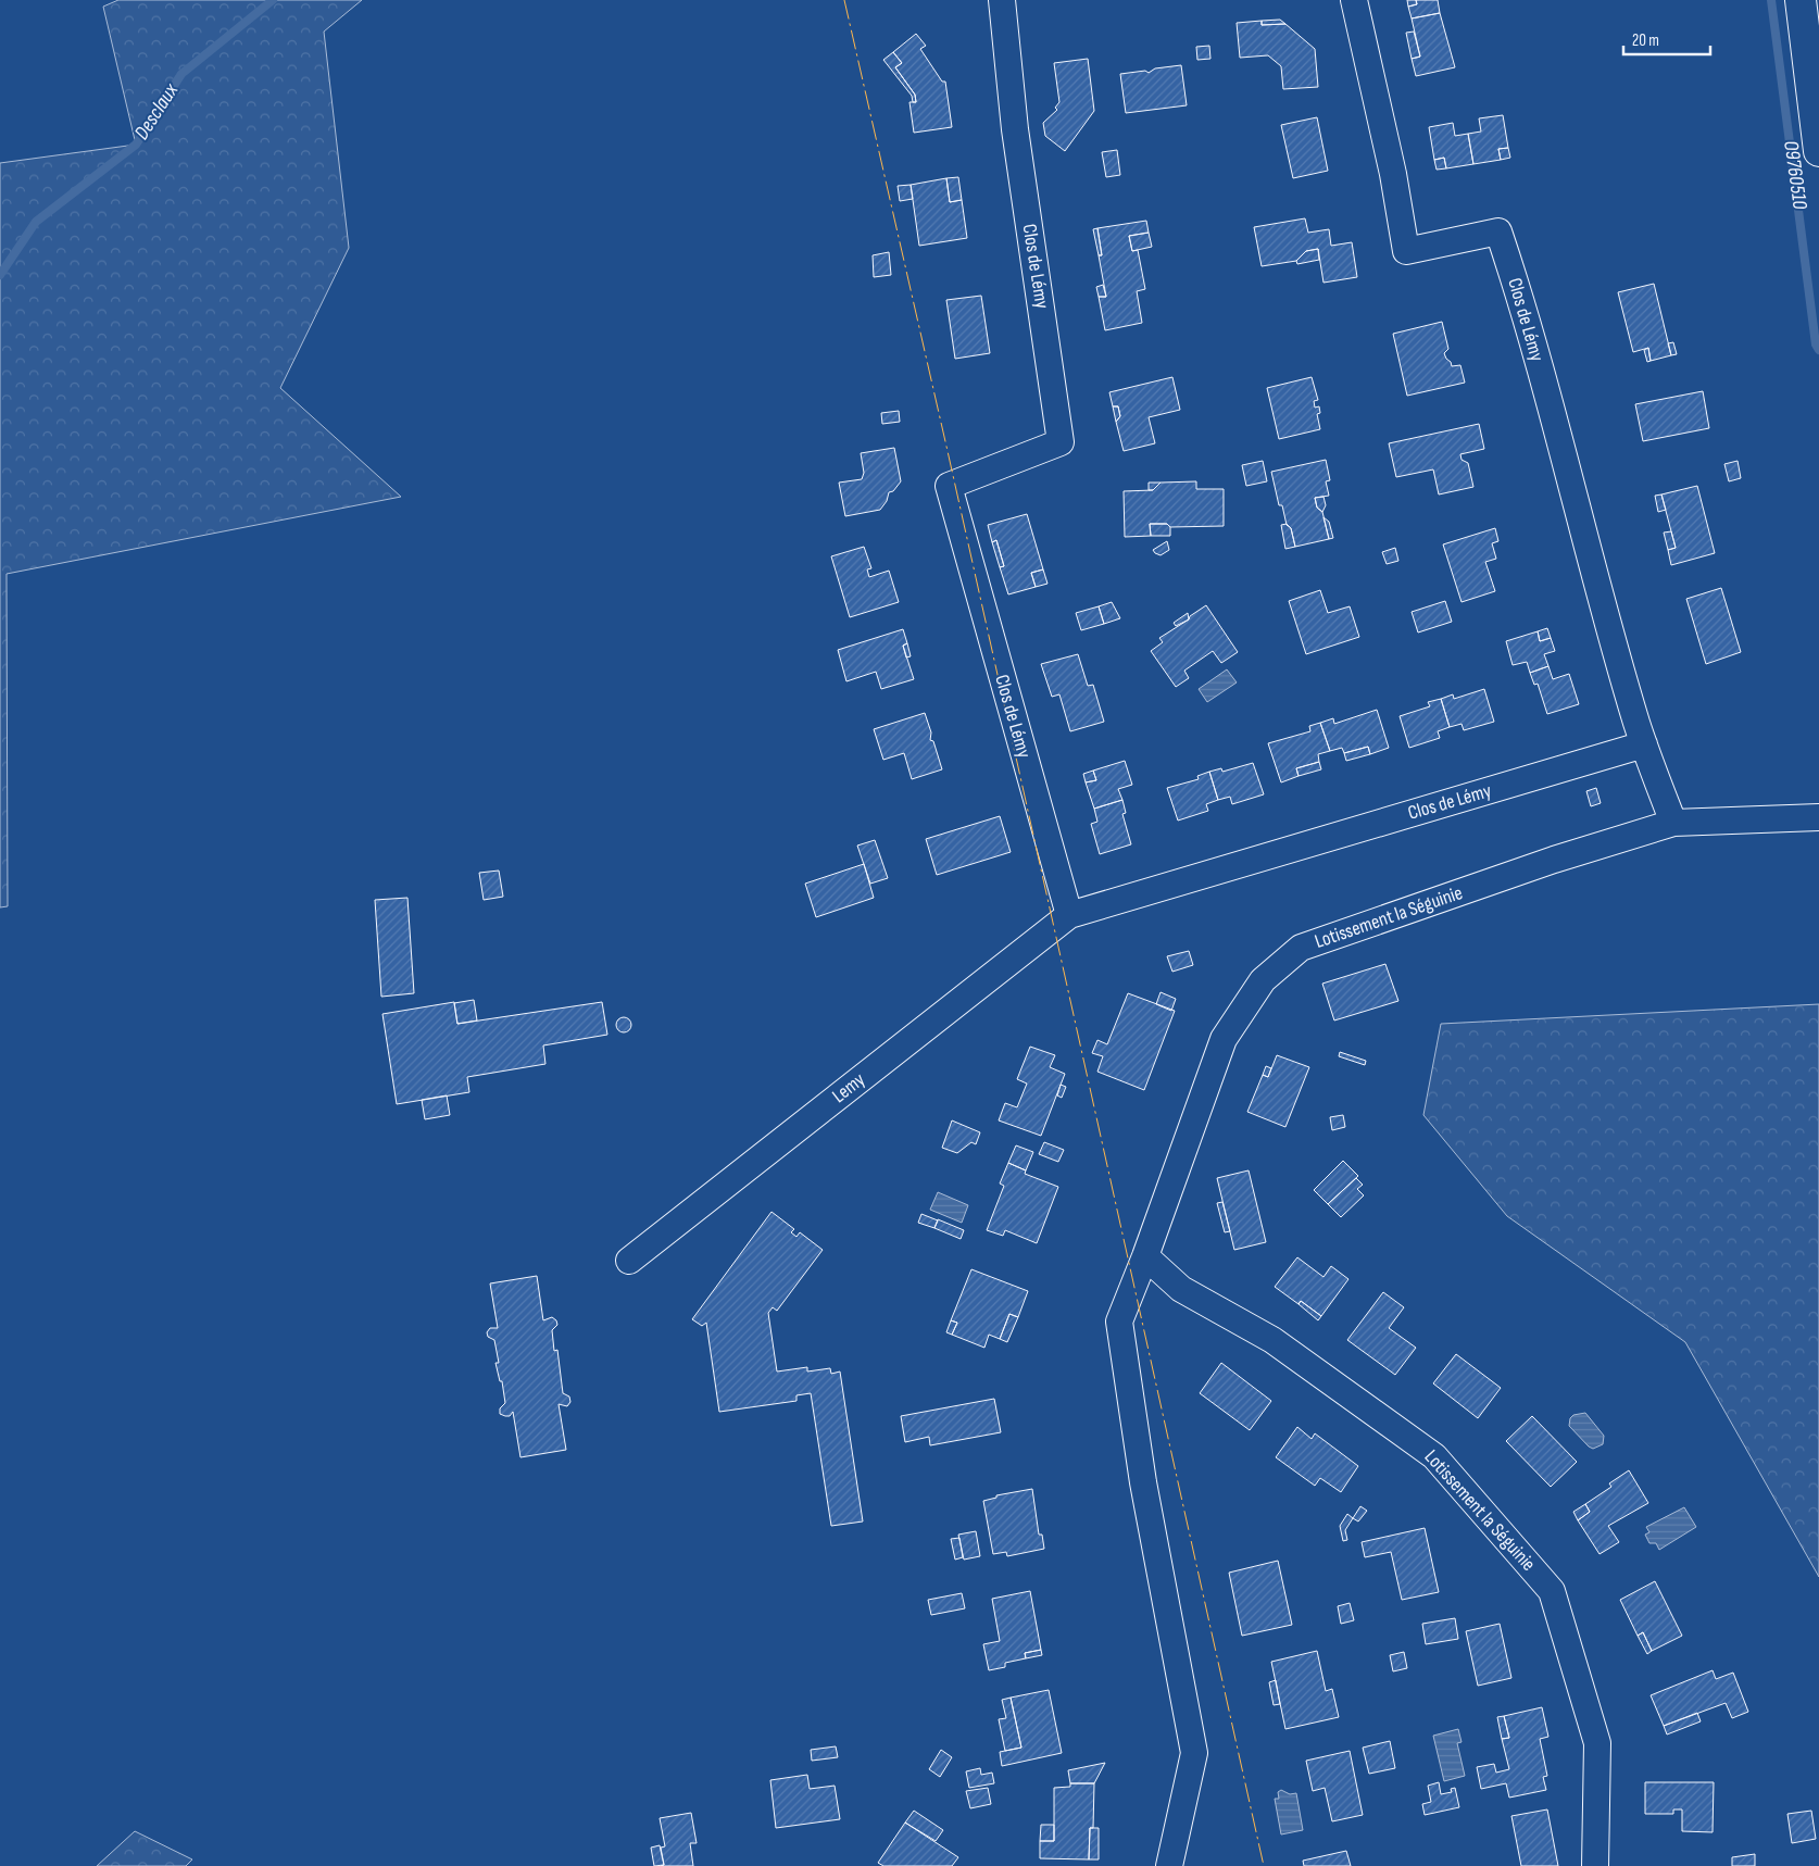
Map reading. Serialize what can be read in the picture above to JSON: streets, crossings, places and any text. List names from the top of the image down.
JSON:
{
  "streets": {
    "street": ["Clos de Lémy", "Lotissement la Séguinie", "Lemy"]
  },
  "crossings": [
    ["Clos de Lémy", "Lotissement la Séguinie"],
    ["Clos de Lémy", "Lemy"]
  ],
  "water": ["Desclaux", "O9760510"],
  "scale_bar": "20 m"
}
